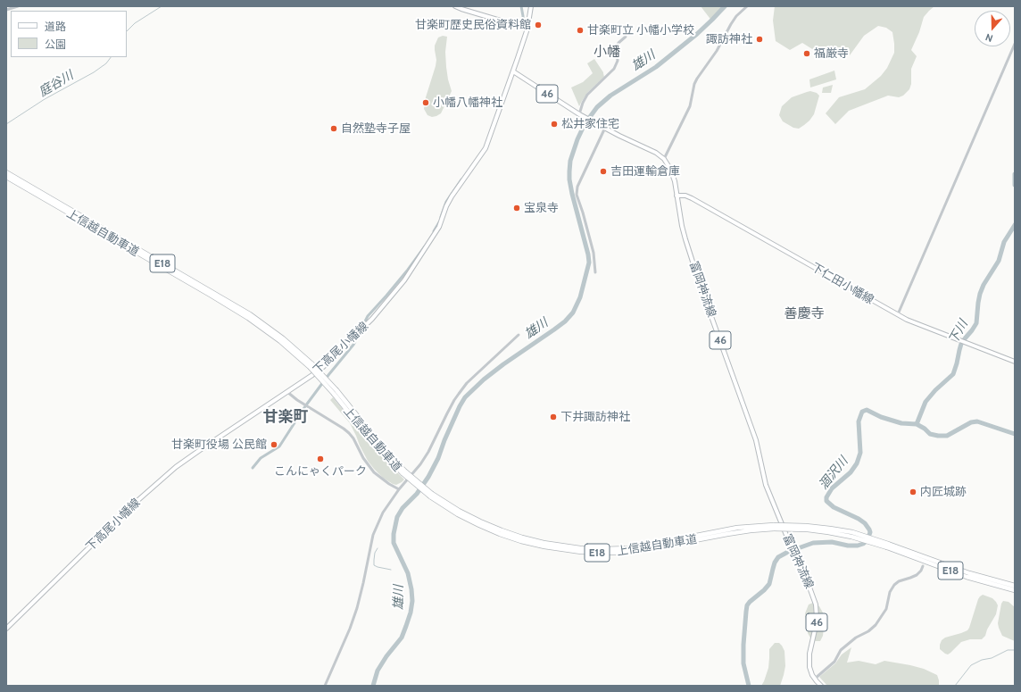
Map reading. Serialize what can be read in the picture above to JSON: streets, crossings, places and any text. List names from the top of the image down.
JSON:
{
  "streets": {
    "highway": ["上信越自動車道", "E18"],
    "main road": [
      "46",
      "下仁田小幡線",
      "富岡神流線",
      "下高尾小幡線"
    ]
  },
  "crossings": [
    ["下仁田小幡線", "富岡神流線"],
    ["富岡神流線", "下高尾小幡線"]
  ],
  "districts": ["小幡", "善慶寺", "甘楽町"],
  "water": [
    "雄川",
    "庭谷川",
    "下川",
    "涸沢川"
  ],
  "places": [
    "甘楽町歴史民俗資料館",
    "甘楽町立 小幡小学校",
    "諏訪神社",
    "福厳寺",
    "小幡八幡神社",
    "松井家住宅",
    "自然塾寺子屋",
    "吉田運輸倉庫",
    "宝泉寺",
    "下井諏訪神社",
    "甘楽町役場 公民館",
    "こんにゃくパーク",
    "内匠城跡"
  ],
  "legend": ["道路", "公園"],
  "north": "bottom"
}
